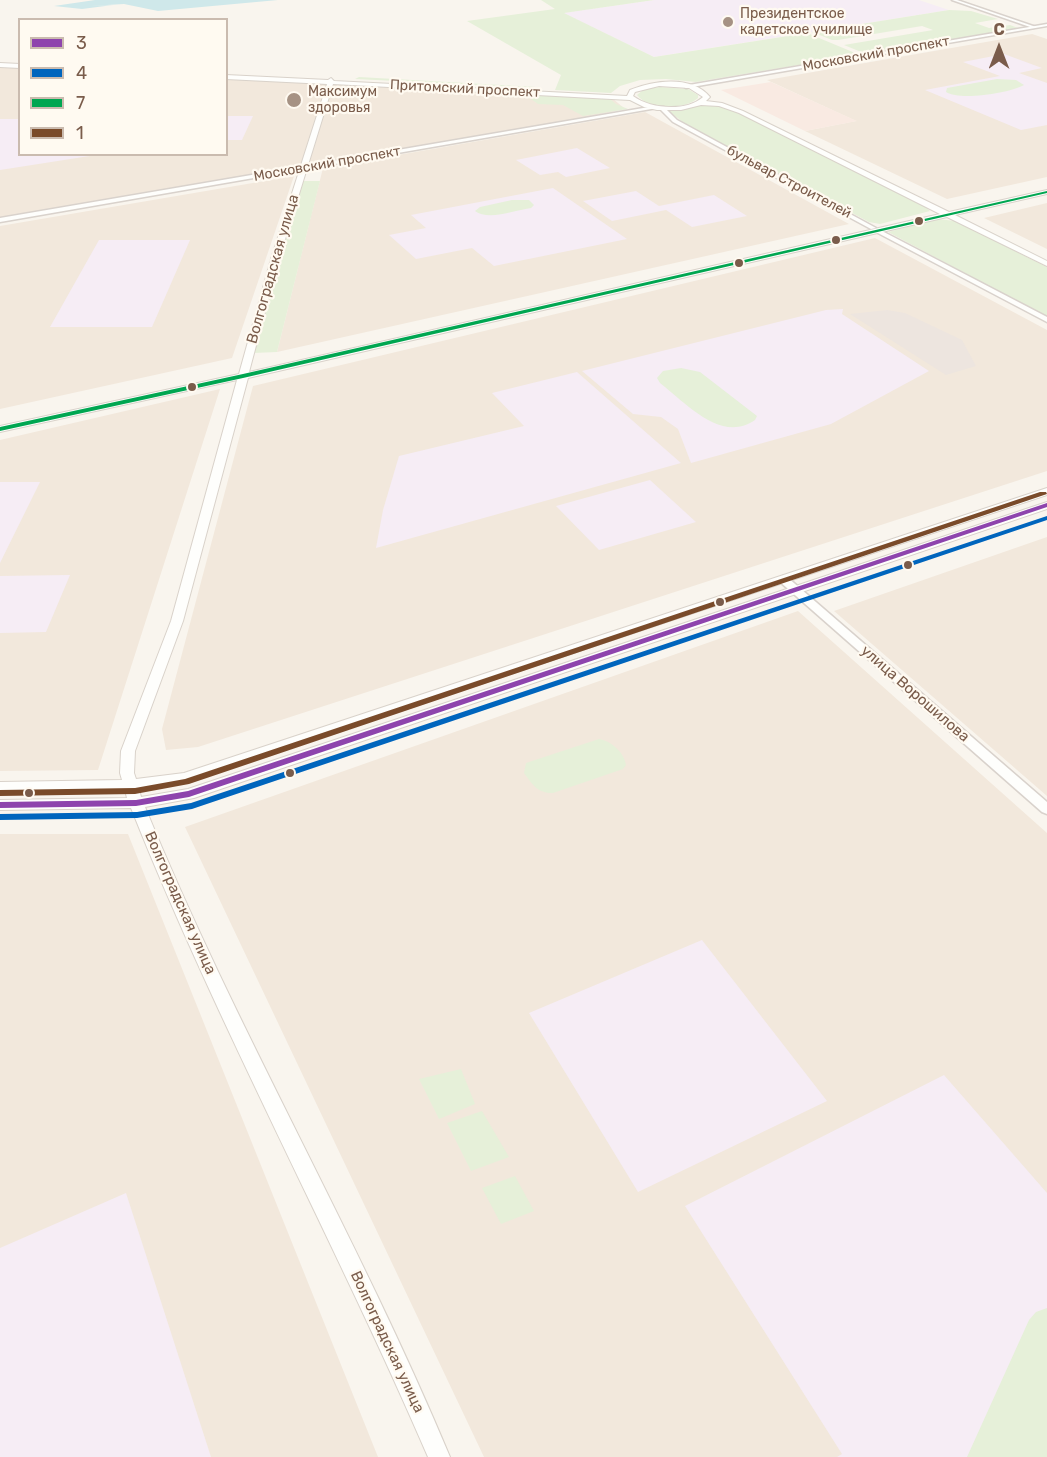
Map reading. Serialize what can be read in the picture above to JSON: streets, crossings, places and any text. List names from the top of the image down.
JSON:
{
  "streets": {
    "main road": ["Притомский проспект", "Волгоградская улица"],
    "street": ["Московский проспект", "бульвар Строителей", "улица Ворошилова"]
  },
  "crossings": [
    ["Московский проспект", "Волгоградская улица"],
    ["Притомский проспект", "Волгоградская улица"]
  ],
  "places": ["Президентское кадетское училище", "Максимум здоровья"],
  "lines": [
    "transit line 7",
    "transit line 1",
    "transit line 3",
    "transit line 4"
  ],
  "legend": [
    "3",
    "4",
    "7",
    "1"
  ],
  "north": "top"
}
